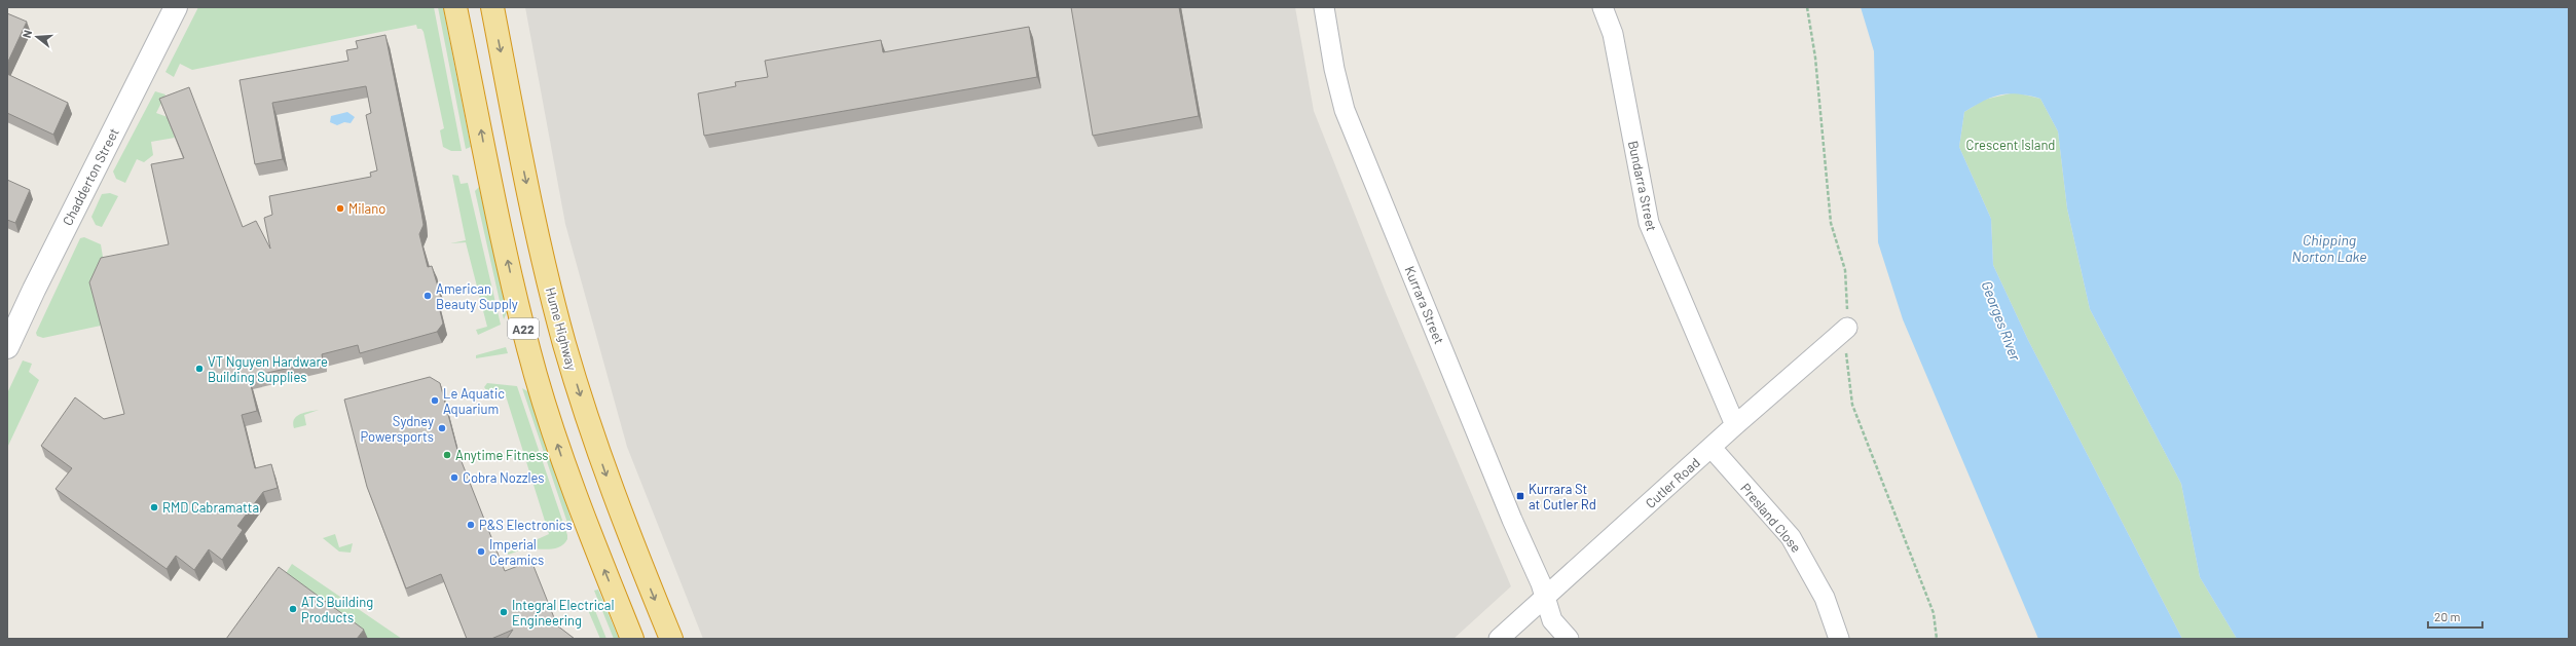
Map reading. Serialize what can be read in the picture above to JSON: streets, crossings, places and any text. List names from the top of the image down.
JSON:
{
  "streets": {
    "highway": ["A22", "Hume Highway"],
    "street": [
      "Chadderton Street",
      "Bundarra Street",
      "Kurrara Street",
      "Cutler Road",
      "Presland Close"
    ]
  },
  "crossings": [
    ["Bundarra Street", "Cutler Road"],
    ["Kurrara Street", "Cutler Road"],
    ["Cutler Road", "Presland Close"]
  ],
  "water": ["Chipping Norton Lake", "Georges River"],
  "parks": ["Crescent Island"],
  "places": {
    "other": [
      "Milano",
      "American Beauty Supply",
      "VT Nguyen Hardware Building Supplies",
      "Le Aquatic Aquarium",
      "Sydney Powersports",
      "Anytime Fitness",
      "Cobra Nozzles",
      "RMD Cabramatta",
      "P&S Electronics",
      "Imperial Ceramics",
      "ATS Building Products",
      "Integral Electrical Engineering"
    ],
    "transit": ["Kurrara St at Cutler Rd"]
  },
  "scale_bar": "20 m",
  "north": "left"
}
